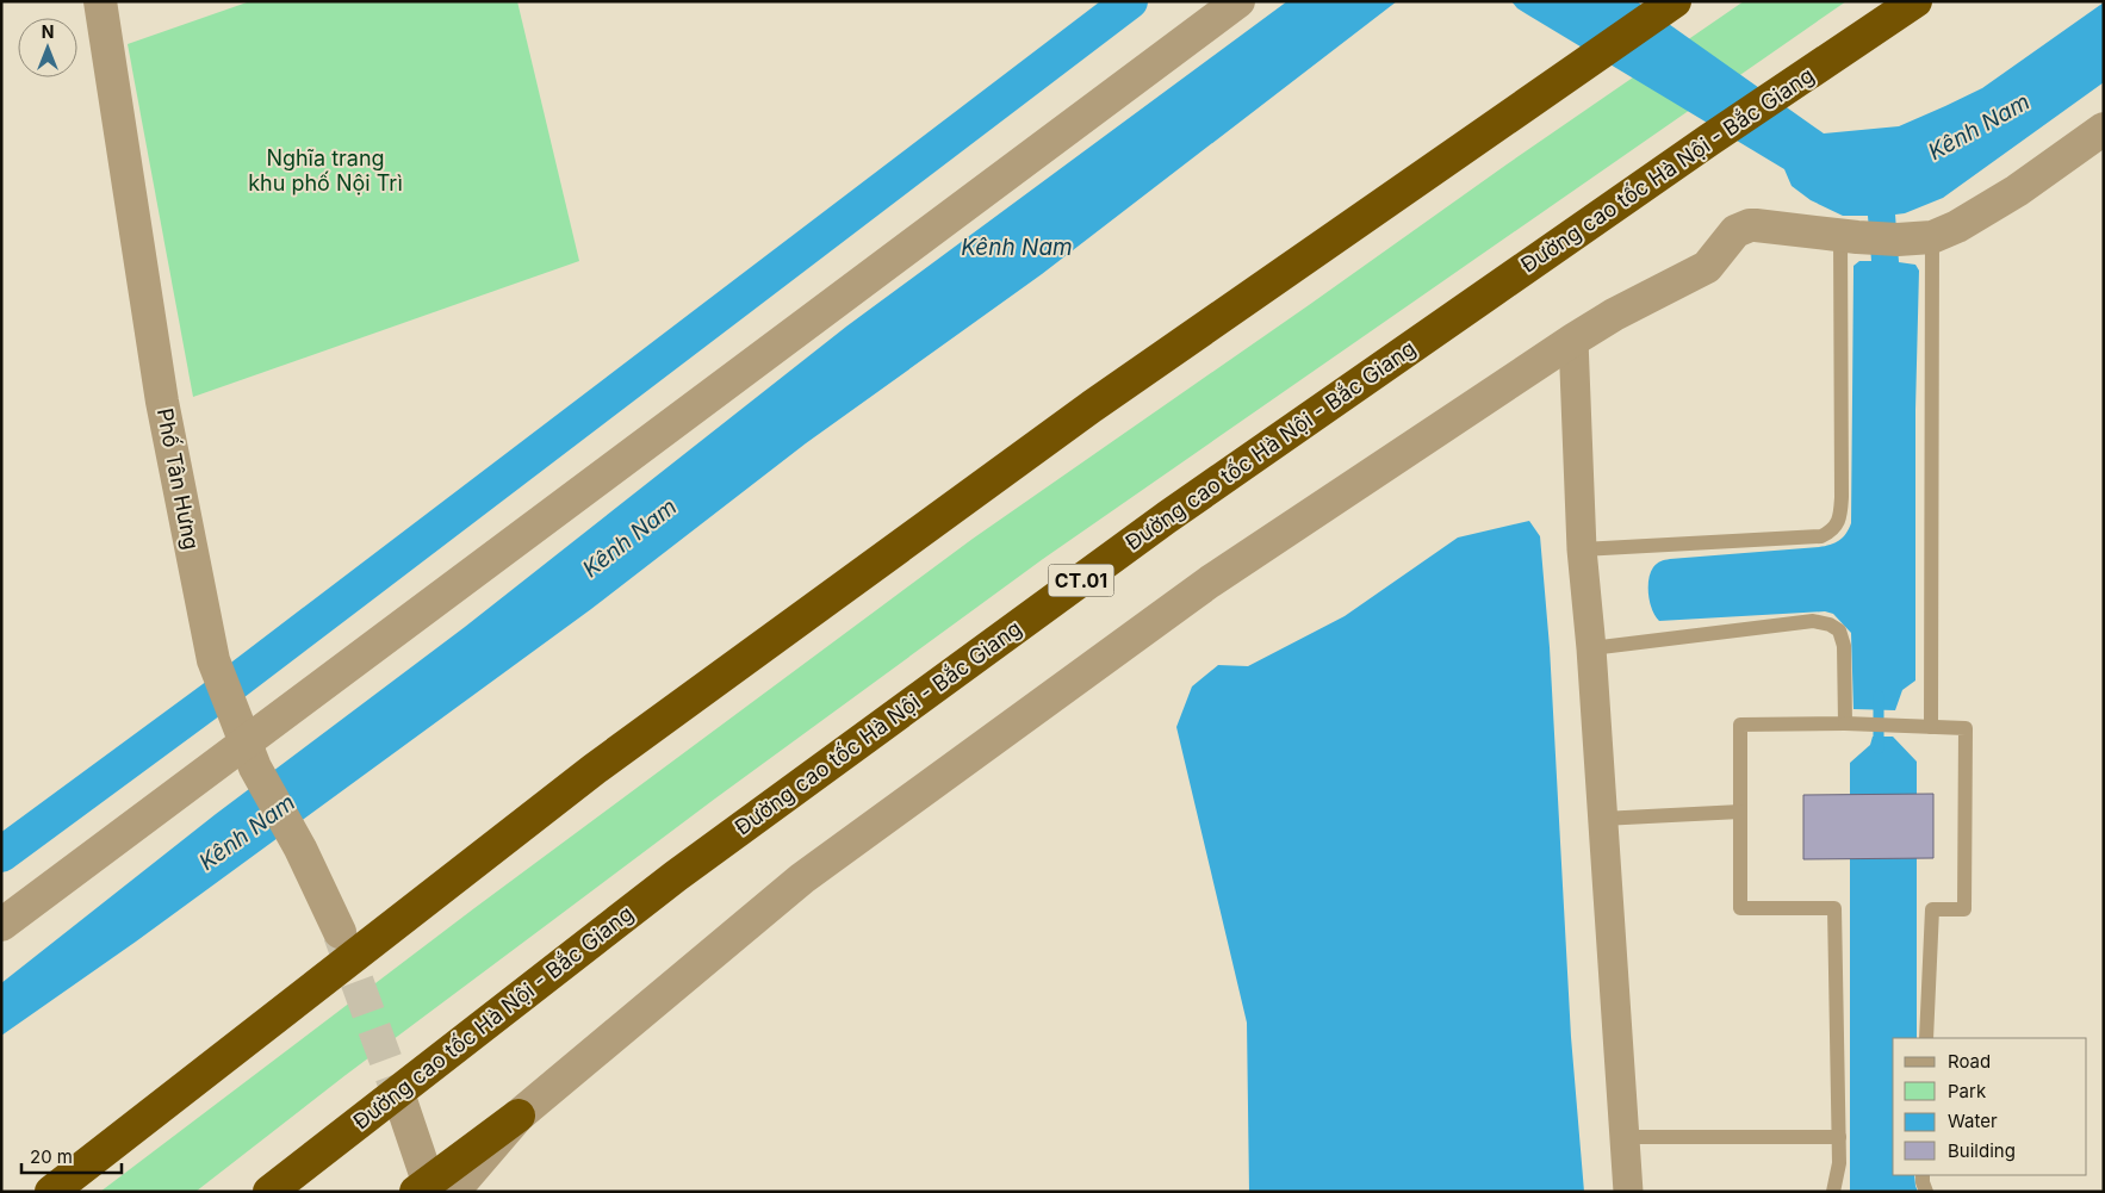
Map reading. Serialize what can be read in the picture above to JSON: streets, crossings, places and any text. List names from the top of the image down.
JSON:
{
  "streets": {
    "highway": ["Đường cao tốc Hà Nội - Bắc Giang", "CT.01"],
    "street": ["Phố Tân Hưng"]
  },
  "water": ["Kênh Nam"],
  "parks": ["Nghĩa trang khu phố Nội Trì"],
  "legend": [
    "Road",
    "Park",
    "Water",
    "Building"
  ],
  "scale_bar": "20 m",
  "north": "top"
}
